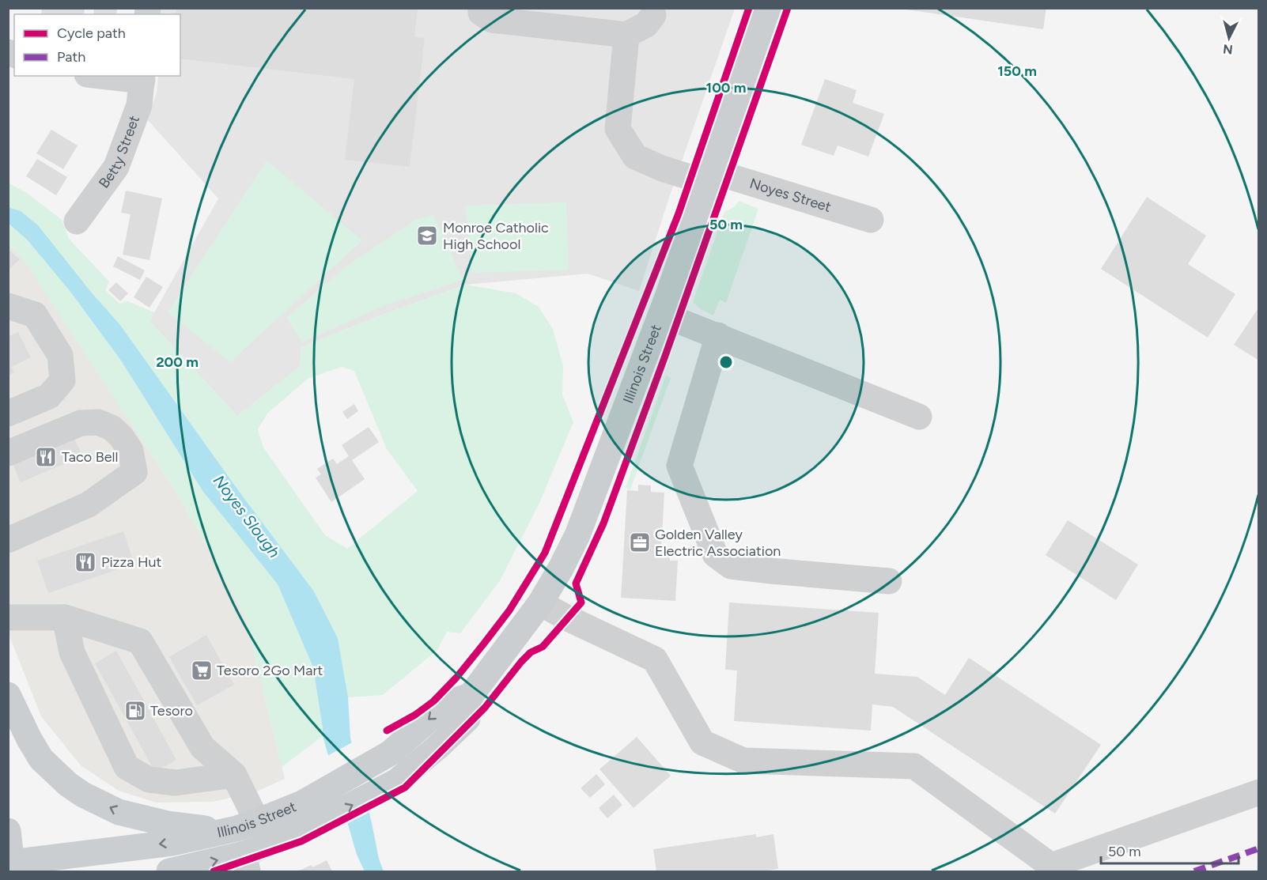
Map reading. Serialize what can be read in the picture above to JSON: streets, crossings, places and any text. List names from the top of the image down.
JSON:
{
  "streets": {
    "main road": ["Illinois Street"],
    "street": ["Betty Street", "Noyes Street"]
  },
  "crossings": [
    ["Noyes Street", "Illinois Street"]
  ],
  "water": ["Noyes Slough"],
  "places": {
    "school or university": ["Monroe Catholic High School"],
    "restaurant": ["Taco Bell", "Pizza Hut"],
    "office": ["Golden Valley Electric Association"],
    "supermarket": ["Tesoro 2Go Mart"],
    "fuel station": ["Tesoro"]
  },
  "legend": ["Cycle path", "Path"],
  "scale_bar": "50 m",
  "north": "bottom",
  "rings": [
    "150 m",
    "100 m",
    "50 m",
    "200 m"
  ]
}
